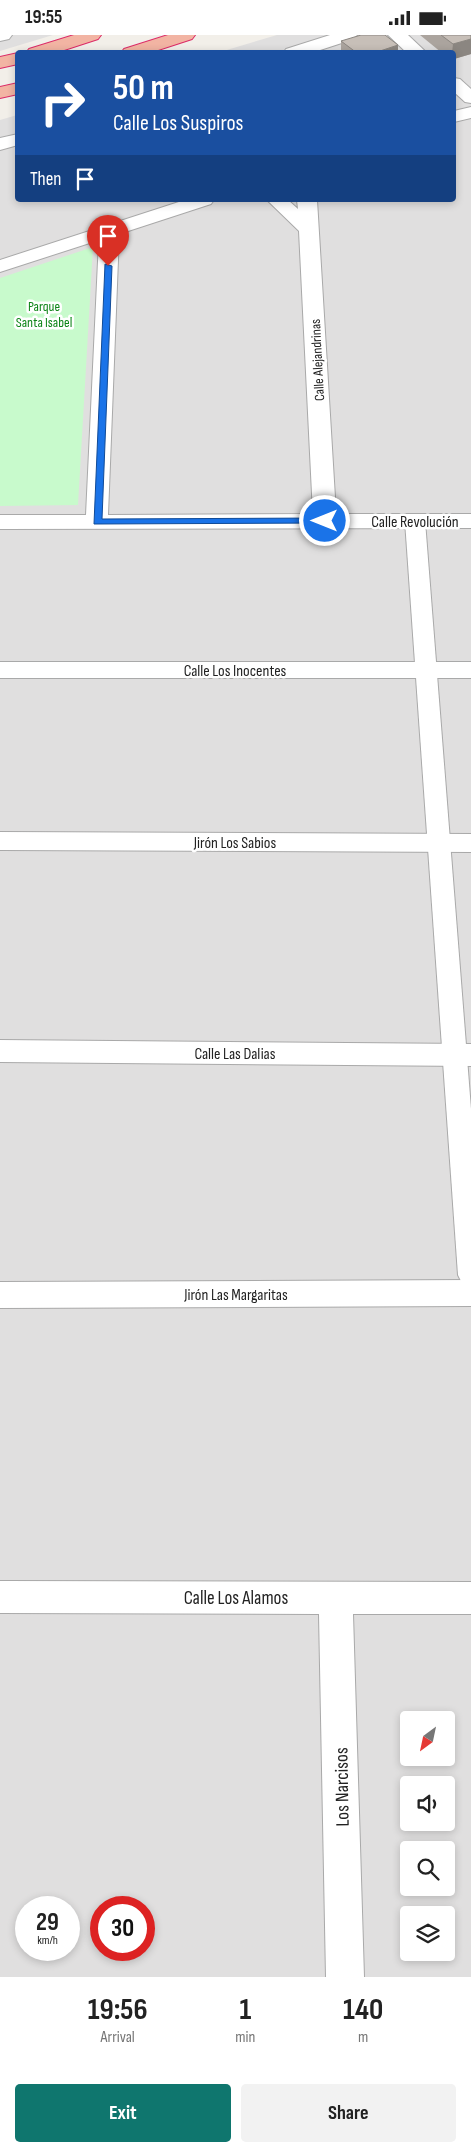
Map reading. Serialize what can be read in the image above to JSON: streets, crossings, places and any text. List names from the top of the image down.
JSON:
{
  "streets": {
    "street": [
      "Calle Alejandrinas",
      "Calle Revolución",
      "Calle Los Inocentes",
      "Jirón Los Sabios",
      "Calle Las Dalias",
      "Jirón Las Margaritas",
      "Calle Los Alamos",
      "Los Narcisos"
    ]
  },
  "crossings": [
    ["Calle Alejandrinas", "Calle Revolución"],
    ["Calle Los Alamos", "Los Narcisos"]
  ],
  "parks": ["Parque Santa Isabel"],
  "north": "bottom left",
  "page": {
    "status": "19:55",
    "turn": ["50 m", "Calle Los Suspiros"],
    "then": "Then",
    "speed": "29 km/h",
    "limit": "30",
    "eta": [
      "19:56",
      "Arrival",
      "1",
      "min",
      "140",
      "m"
    ],
    "buttons": ["Exit", "Share"]
  }
}
